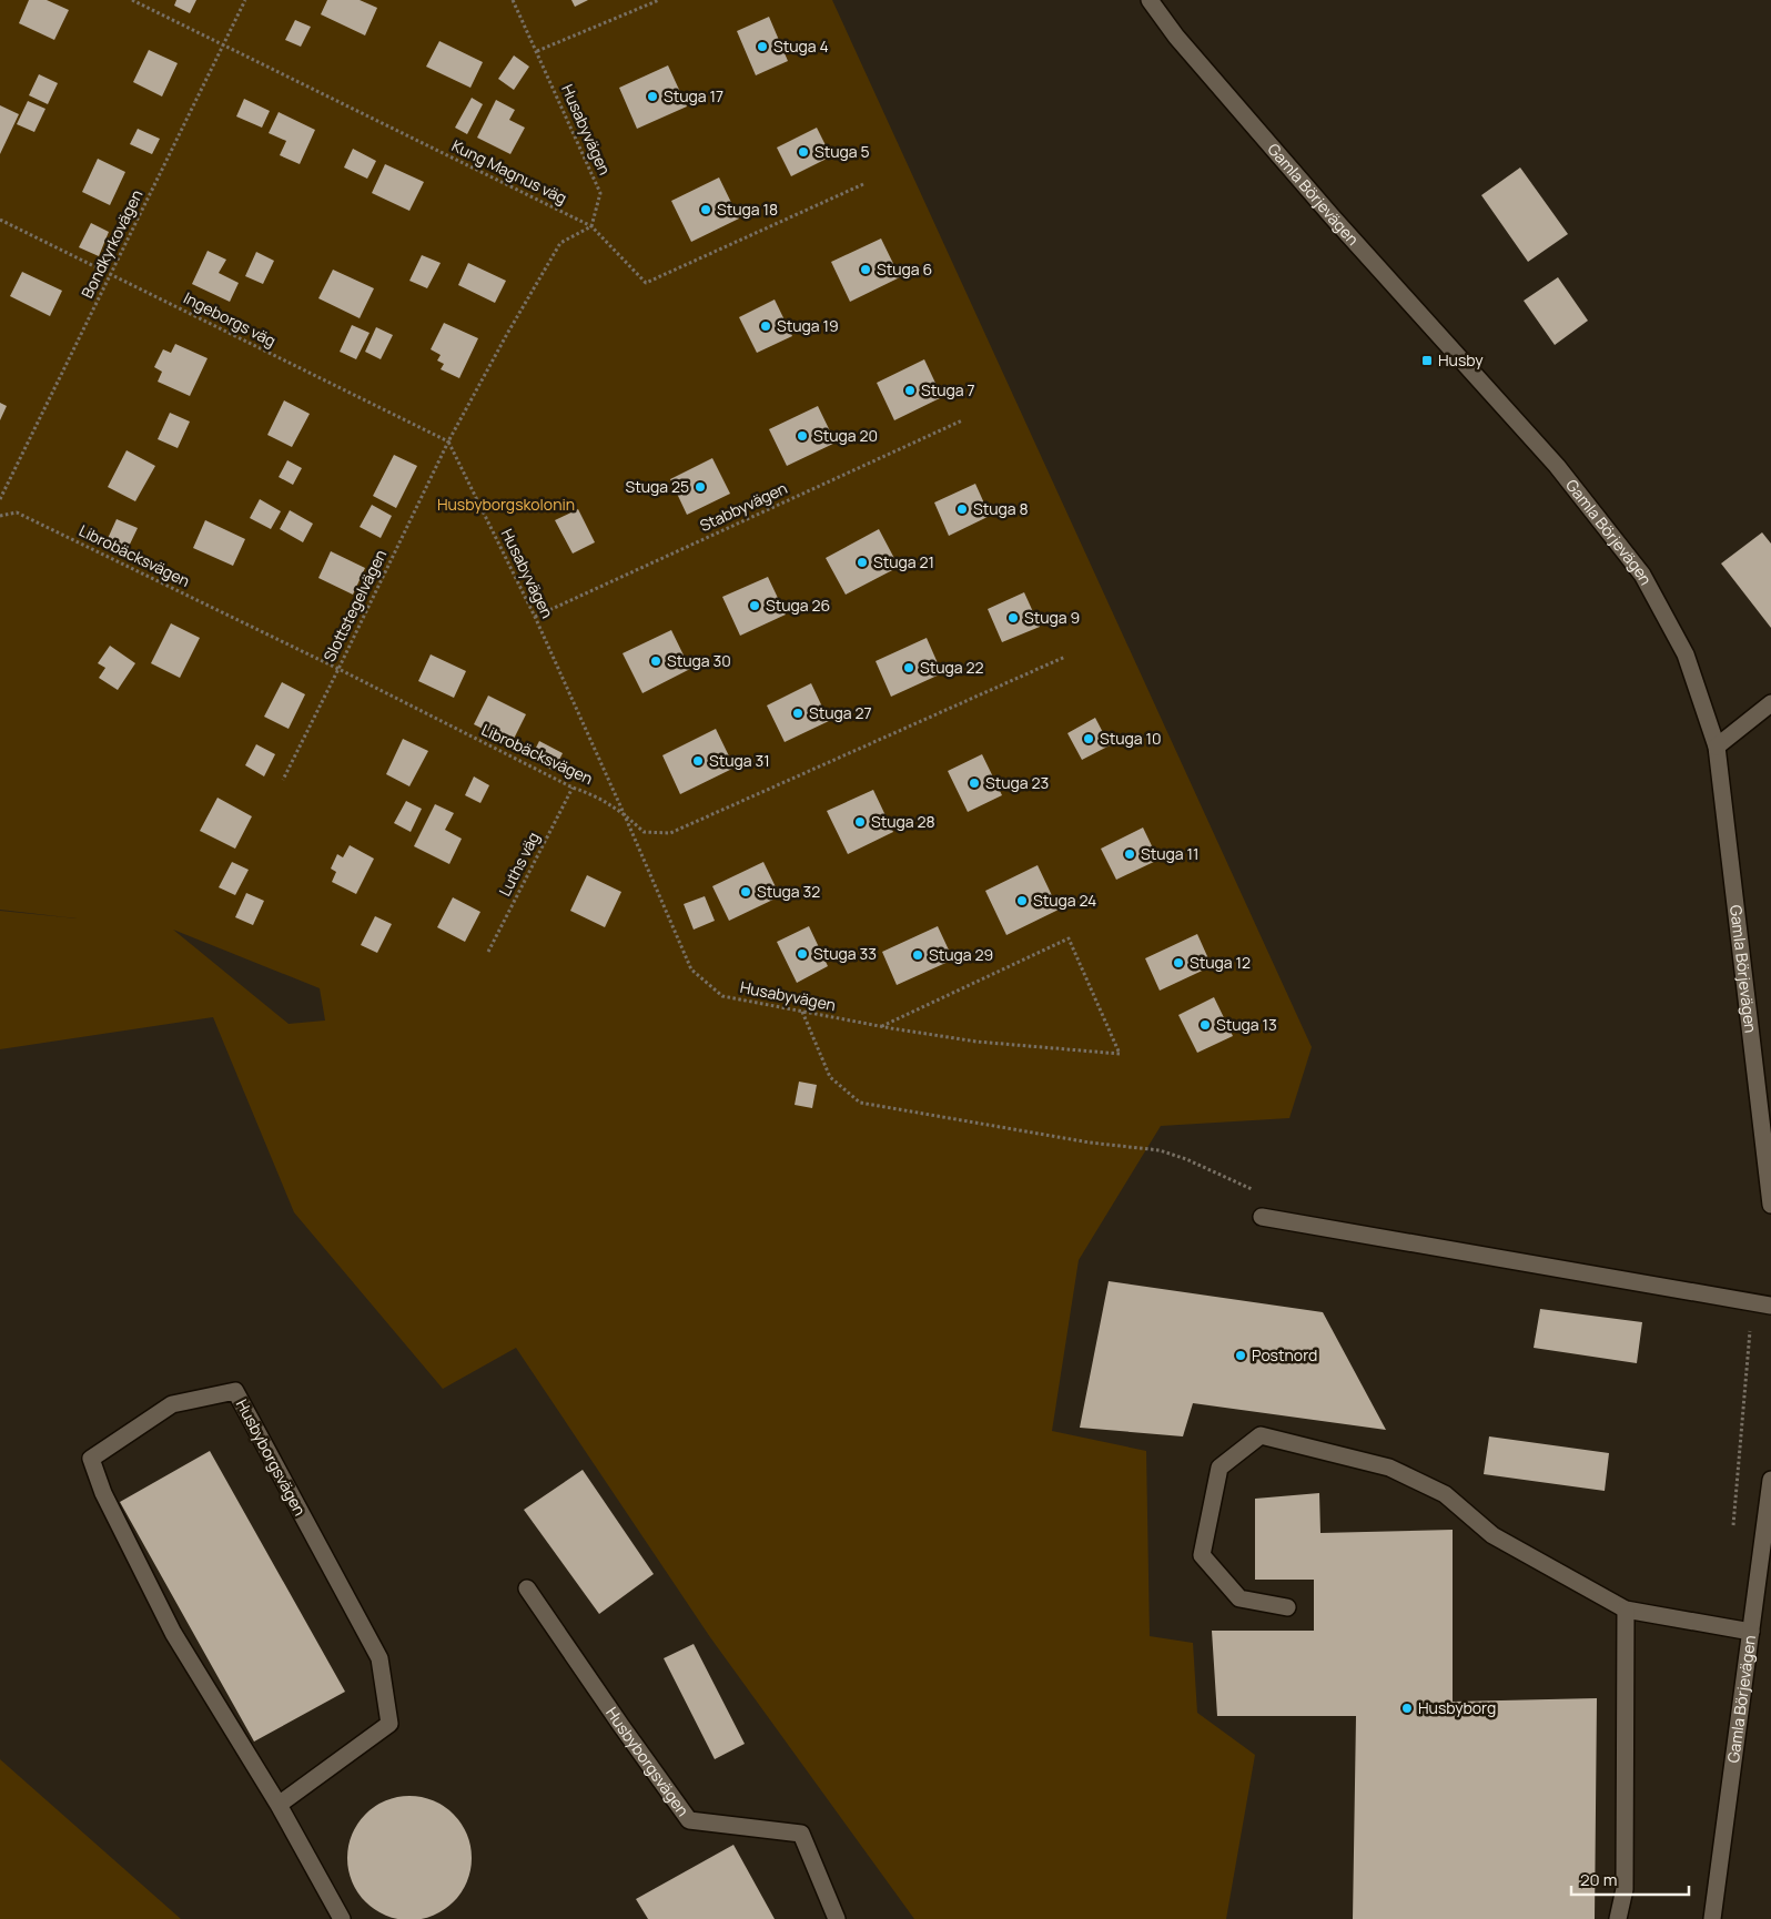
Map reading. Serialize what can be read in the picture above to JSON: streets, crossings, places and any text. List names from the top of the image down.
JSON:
{
  "streets": {
    "street": ["Gamla Börjevägen", "Husbyborgsvägen"],
    "path": [
      "Husabyvägen",
      "Kung Magnus väg",
      "Bondkyrkovägen",
      "Ingeborgs väg",
      "Stabbyvägen",
      "Librobäcksvägen",
      "Slottstegelvägen",
      "Luths väg"
    ]
  },
  "crossings": [
    ["Husabyvägen", "Kung Magnus väg"],
    ["Husabyvägen", "Ingeborgs väg"],
    ["Husabyvägen", "Stabbyvägen"],
    ["Husabyvägen", "Librobäcksvägen"],
    ["Husabyvägen", "Slottstegelvägen"],
    ["Kung Magnus väg", "Bondkyrkovägen"],
    ["Bondkyrkovägen", "Ingeborgs väg"],
    ["Ingeborgs väg", "Slottstegelvägen"],
    ["Librobäcksvägen", "Slottstegelvägen"],
    ["Librobäcksvägen", "Luths väg"]
  ],
  "parks": ["Husbyborgskolonin"],
  "places": {
    "other": [
      "Stuga 4",
      "Stuga 17",
      "Stuga 5",
      "Stuga 18",
      "Stuga 6",
      "Stuga 19",
      "Stuga 7",
      "Stuga 20",
      "Stuga 25",
      "Stuga 8",
      "Stuga 21",
      "Stuga 26",
      "Stuga 9",
      "Stuga 30",
      "Stuga 22",
      "Stuga 27",
      "Stuga 10",
      "Stuga 31",
      "Stuga 23",
      "Stuga 28",
      "Stuga 11",
      "Stuga 32",
      "Stuga 24",
      "Stuga 33",
      "Stuga 29",
      "Stuga 12",
      "Stuga 13",
      "Postnord",
      "Husbyborg"
    ],
    "transit": ["Husby"]
  },
  "scale_bar": "20 m"
}
